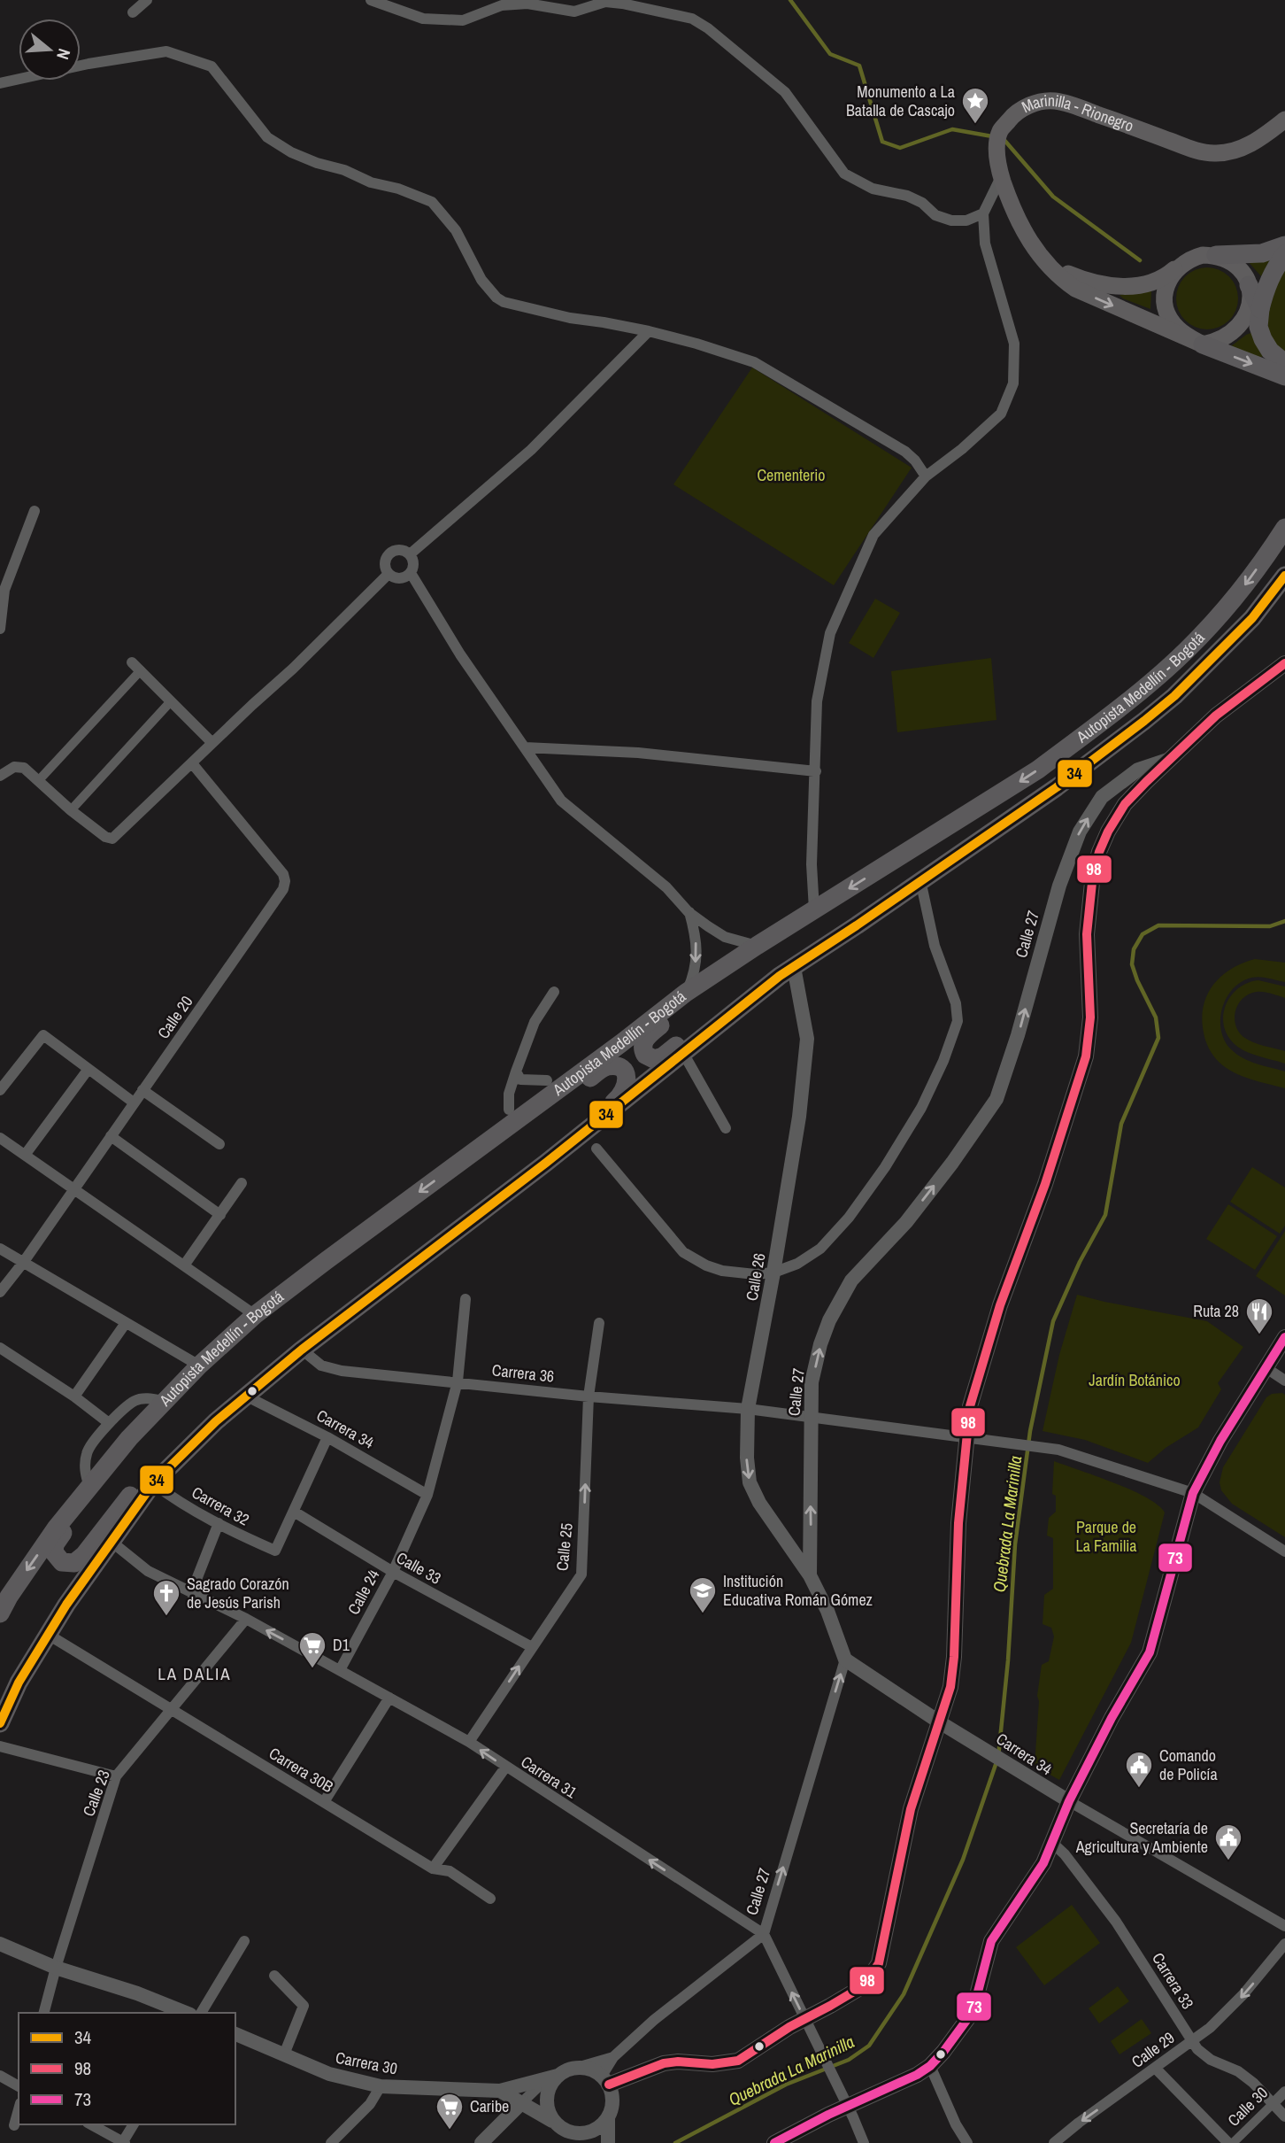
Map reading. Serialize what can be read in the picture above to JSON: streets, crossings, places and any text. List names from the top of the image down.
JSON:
{
  "streets": {
    "highway": ["Autopista Medellín - Bogotá"],
    "main road": ["Marinilla - Rionegro"],
    "street": [
      "Calle 27",
      "Calle 20",
      "Calle 26",
      "Carrera 36",
      "Carrera 34",
      "Carrera 32",
      "Calle 25",
      "Calle 33",
      "Calle 24",
      "Carrera 30B",
      "Carrera 31",
      "Calle 23",
      "Carrera 33",
      "Calle 29",
      "Carrera 30",
      "Calle 30"
    ]
  },
  "crossings": [
    ["Autopista Medellín - Bogotá", "Calle 26"],
    ["Autopista Medellín - Bogotá", "Carrera 36"],
    ["Autopista Medellín - Bogotá", "Carrera 34"],
    ["Autopista Medellín - Bogotá", "Carrera 32"],
    ["Autopista Medellín - Bogotá", "Carrera 30B"],
    ["Autopista Medellín - Bogotá", "Carrera 31"],
    ["Calle 27", "Calle 26"],
    ["Calle 27", "Carrera 36"],
    ["Calle 27", "Carrera 34"],
    ["Calle 27", "Carrera 31"],
    ["Calle 27", "Carrera 30"],
    ["Calle 26", "Carrera 36"],
    ["Carrera 36", "Calle 25"],
    ["Carrera 36", "Calle 24"],
    ["Carrera 34", "Calle 24"],
    ["Carrera 32", "Calle 33"],
    ["Calle 25", "Calle 33"],
    ["Calle 25", "Carrera 31"],
    ["Calle 33", "Calle 24"],
    ["Calle 24", "Carrera 31"],
    ["Carrera 30B", "Calle 23"],
    ["Carrera 31", "Calle 23"],
    ["Carrera 33", "Calle 29"],
    ["Carrera 33", "Calle 30"]
  ],
  "one_way": [
    "Calle 27",
    "Calle 25",
    "Carrera 31",
    "Calle 29"
  ],
  "districts": ["LA DALIA"],
  "water": ["Quebrada La Marinilla"],
  "parks": ["Cementerio", "Jardín Botánico", "Parque de La Familia"],
  "places": {
    "place": ["Monumento a La Batalla de Cascajo"],
    "restaurant": ["Ruta 28"],
    "school or university": ["Institución Educativa Román Gómez"],
    "church": ["Sagrado Corazón de Jesús Parish"],
    "supermarket": ["D1", "Caribe"],
    "public building": ["Comando de Policía", "Secretaría de Agricultura y Ambiente"]
  },
  "lines": ["transit line 34", "transit line 98", "transit line 73"],
  "legend": ["34", "98", "73"],
  "north": "right"
}
